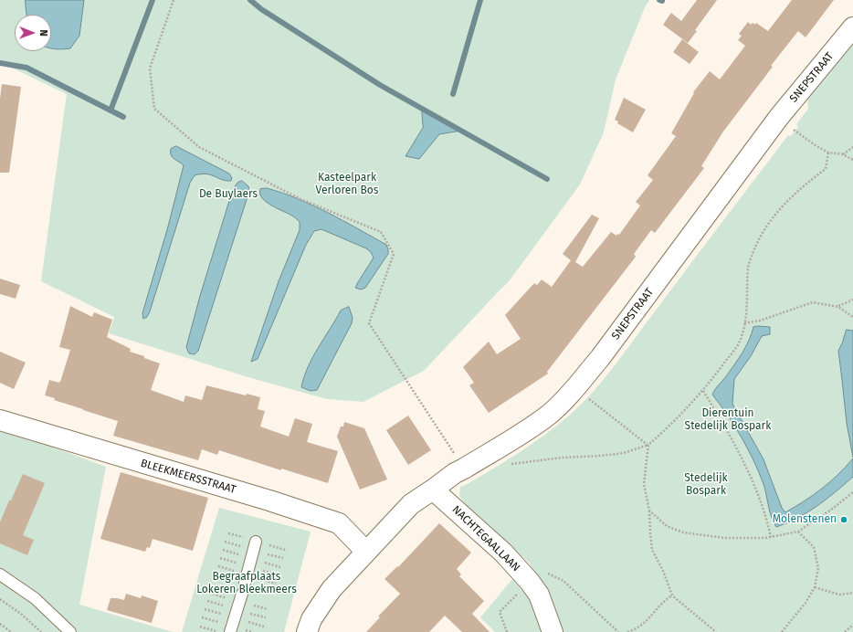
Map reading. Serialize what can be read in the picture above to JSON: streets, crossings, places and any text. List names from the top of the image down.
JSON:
{
  "streets": {
    "street": ["SNEPSTRAAT", "BLEEKMEERSSTRAAT", "NACHTEGAALLAAN"]
  },
  "crossings": [
    ["SNEPSTRAAT", "BLEEKMEERSSTRAAT"],
    ["SNEPSTRAAT", "NACHTEGAALLAAN"]
  ],
  "parks": [
    "Kasteelpark Verloren Bos",
    "De Buylaers",
    "Dierentuin Stedelijk Bospark",
    "Stedelijk Bospark",
    "Begraafplaats Lokeren Bleekmeers"
  ],
  "places": ["Molenstenen"],
  "north": "right"
}
